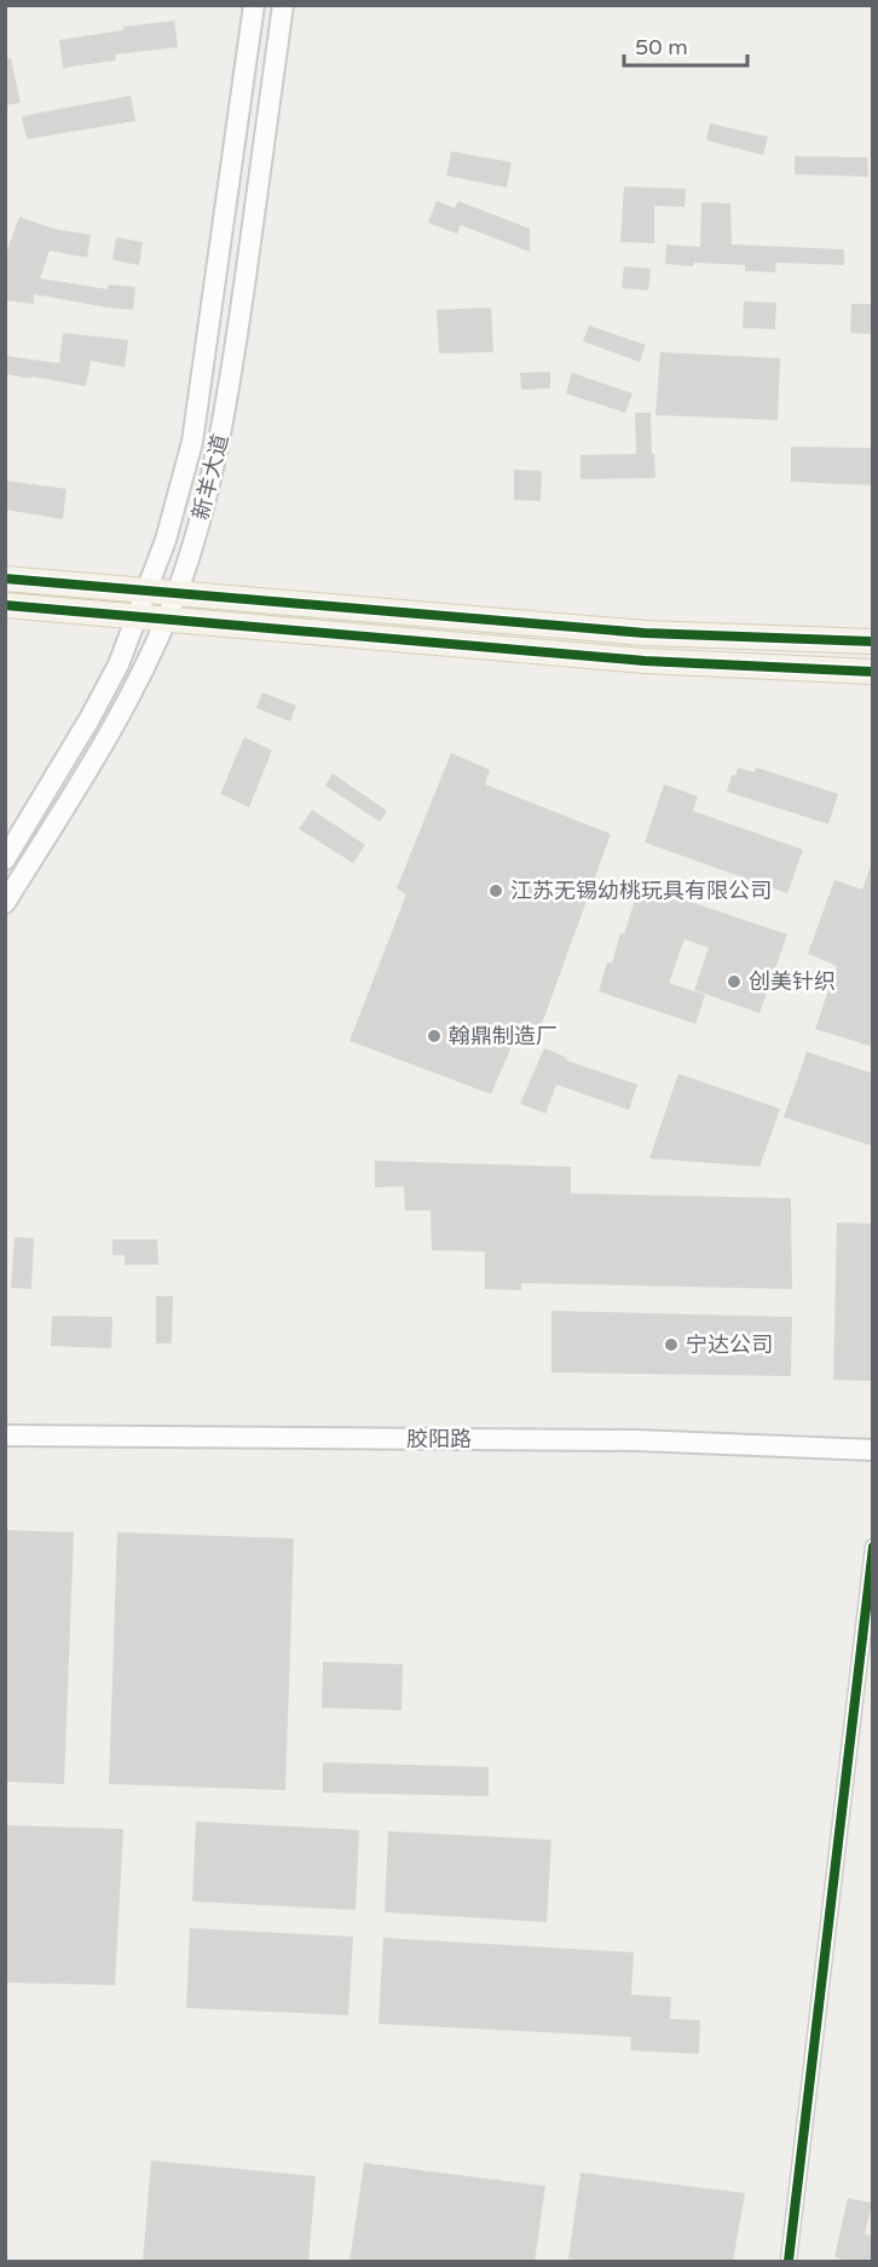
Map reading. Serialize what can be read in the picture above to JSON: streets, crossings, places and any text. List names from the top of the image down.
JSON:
{
  "streets": {
    "main road": ["新羊大道", "胶阳路"]
  },
  "places": [
    "江苏无锡幼桃玩具有限公司",
    "创美针织",
    "翰鼎制造厂",
    "宁达公司"
  ],
  "scale_bar": "50 m"
}
